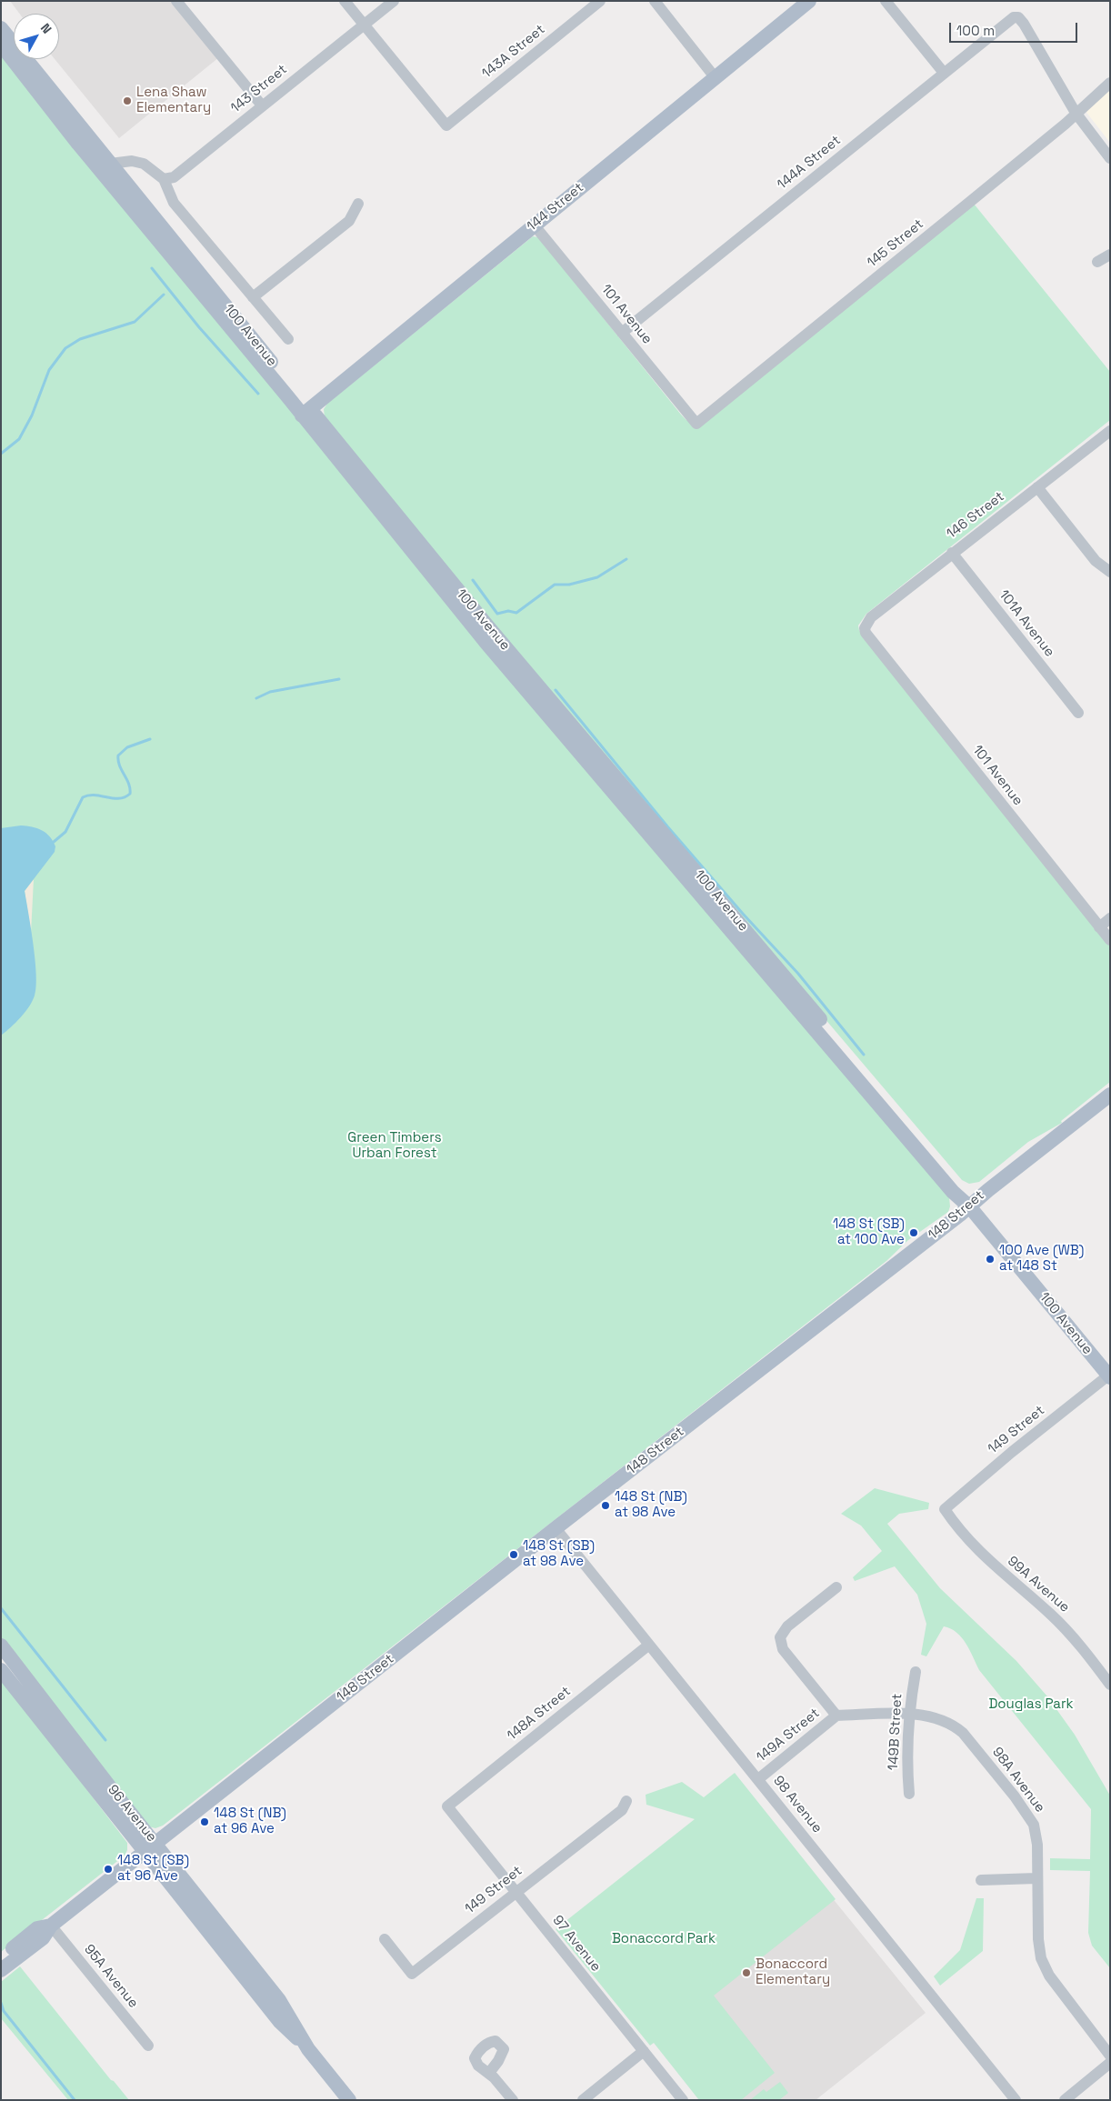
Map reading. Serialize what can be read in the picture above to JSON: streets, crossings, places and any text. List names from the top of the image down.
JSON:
{
  "streets": {
    "main road": [
      "144 Street",
      "100 Avenue",
      "148 Street",
      "96 Avenue"
    ],
    "street": [
      "143A Street",
      "143 Street",
      "144A Street",
      "145 Street",
      "101 Avenue",
      "146 Street",
      "101A Avenue",
      "149 Street",
      "99A Avenue",
      "148A Street",
      "149B Street",
      "149A Street",
      "98A Avenue",
      "98 Avenue",
      "97 Avenue",
      "95A Avenue"
    ]
  },
  "crossings": [
    ["143A Street", "143 Street"],
    ["143 Street", "100 Avenue"],
    ["144A Street", "145 Street"],
    ["144A Street", "101 Avenue"],
    ["144 Street", "101 Avenue"],
    ["144 Street", "100 Avenue"],
    ["145 Street", "101 Avenue"],
    ["101 Avenue", "146 Street"],
    ["100 Avenue", "148 Street"],
    ["100 Avenue", "149 Street"],
    ["146 Street", "101A Avenue"],
    ["148 Street", "98 Avenue"],
    ["148 Street", "96 Avenue"],
    ["148 Street", "95A Avenue"],
    ["149 Street", "99A Avenue"],
    ["149 Street", "97 Avenue"],
    ["148A Street", "98 Avenue"],
    ["148A Street", "97 Avenue"],
    ["149B Street", "98A Avenue"],
    ["149A Street", "98A Avenue"],
    ["149A Street", "98 Avenue"]
  ],
  "parks": ["Green Timbers Urban Forest", "Douglas Park", "Bonaccord Park"],
  "places": [
    "Lena Shaw Elementary",
    "148 St (SB) at 100 Ave",
    "100 Ave (WB) at 148 St",
    "148 St (NB) at 98 Ave",
    "148 St (SB) at 98 Ave",
    "148 St (NB) at 96 Ave",
    "148 St (SB) at 96 Ave",
    "Bonaccord Elementary"
  ],
  "scale_bar": "100 m",
  "north": "top right"
}
